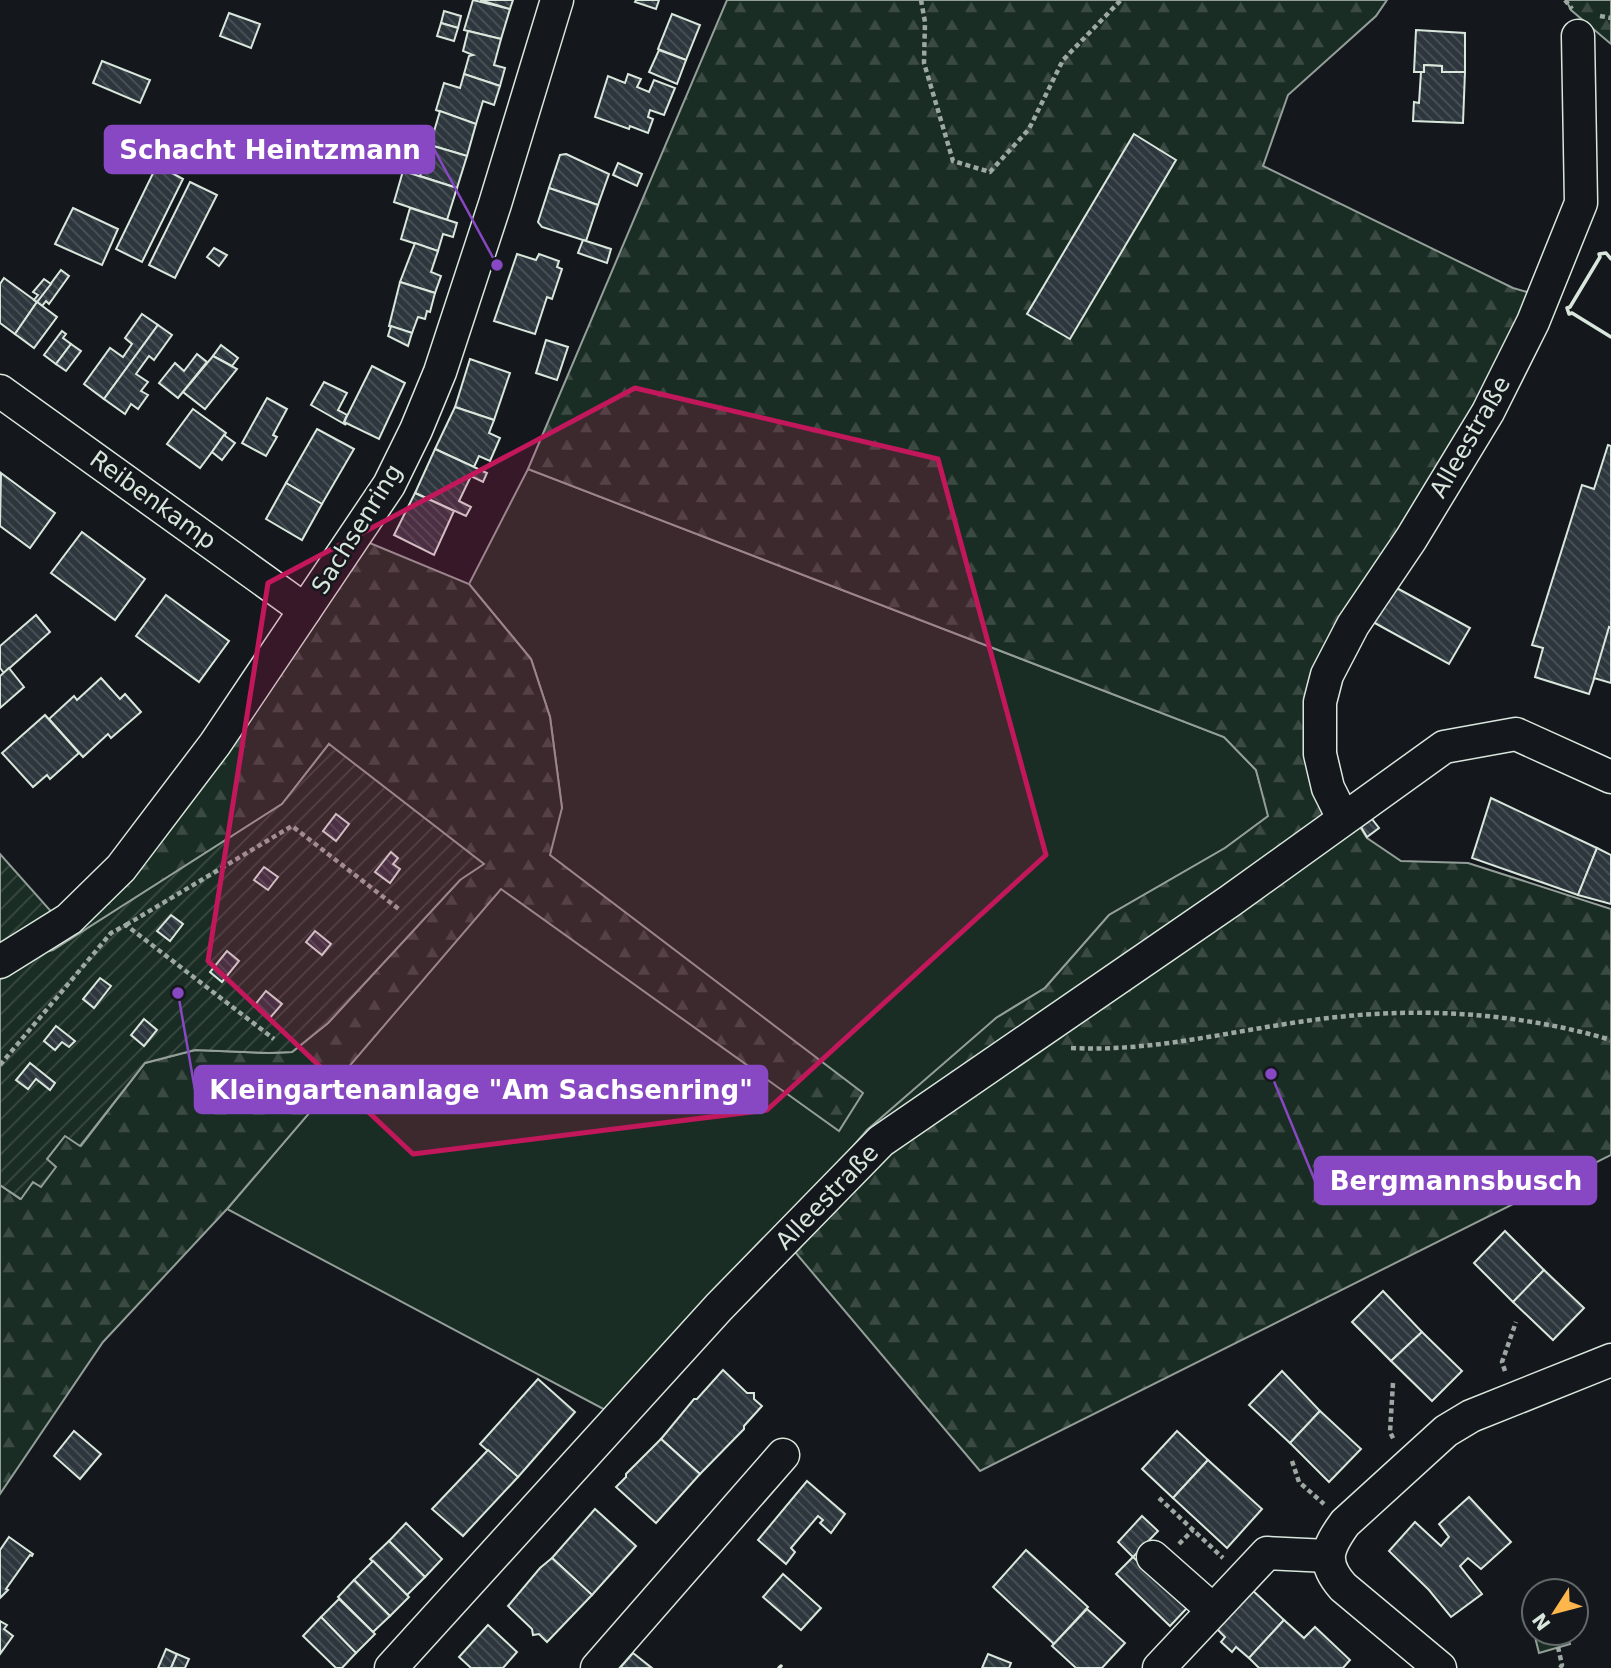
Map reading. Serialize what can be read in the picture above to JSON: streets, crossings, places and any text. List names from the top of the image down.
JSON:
{
  "streets": {
    "street": ["Alleestraße", "Reibenkamp", "Sachsenring"]
  },
  "crossings": [
    ["Reibenkamp", "Sachsenring"]
  ],
  "places": ["Schacht Heintzmann", "Kleingartenanlage \"Am Sachsenring\"", "Bergmannsbusch"],
  "north": "bottom left"
}
